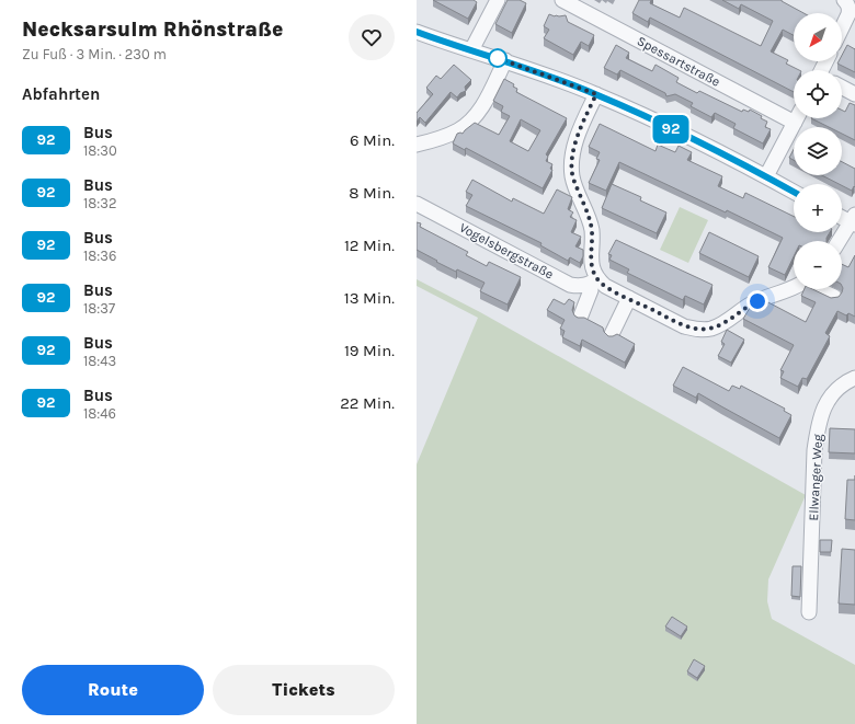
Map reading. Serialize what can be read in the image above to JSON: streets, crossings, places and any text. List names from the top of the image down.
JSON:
{
  "streets": {
    "street": ["Spessartstraße", "Vogelsbergstraße", "Ellwanger Weg"]
  },
  "lines": ["bus line 92"],
  "north": "bottom left",
  "page": {
    "heading": [
      ["Necksarsulm Rhönstraße", "Zu Fuß · 3 Min. · 230 m"],
      "Abfahrten"
    ],
    "on_map": "92",
    "map_buttons": ["+", "−"],
    "list": [
      {
        "mark": "92",
        "name": "Bus",
        "note": "18:30",
        "value": "6 Min."
      },
      {
        "mark": "92",
        "name": "Bus",
        "note": "18:32",
        "value": "8 Min."
      },
      {
        "mark": "92",
        "name": "Bus",
        "note": "18:36",
        "value": "12 Min."
      },
      {
        "mark": "92",
        "name": "Bus",
        "note": "18:37",
        "value": "13 Min."
      },
      {
        "mark": "92",
        "name": "Bus",
        "note": "18:43",
        "value": "19 Min."
      },
      {
        "mark": "92",
        "name": "Bus",
        "note": "18:46",
        "value": "22 Min."
      }
    ],
    "buttons": ["Route", "Tickets"]
  }
}
